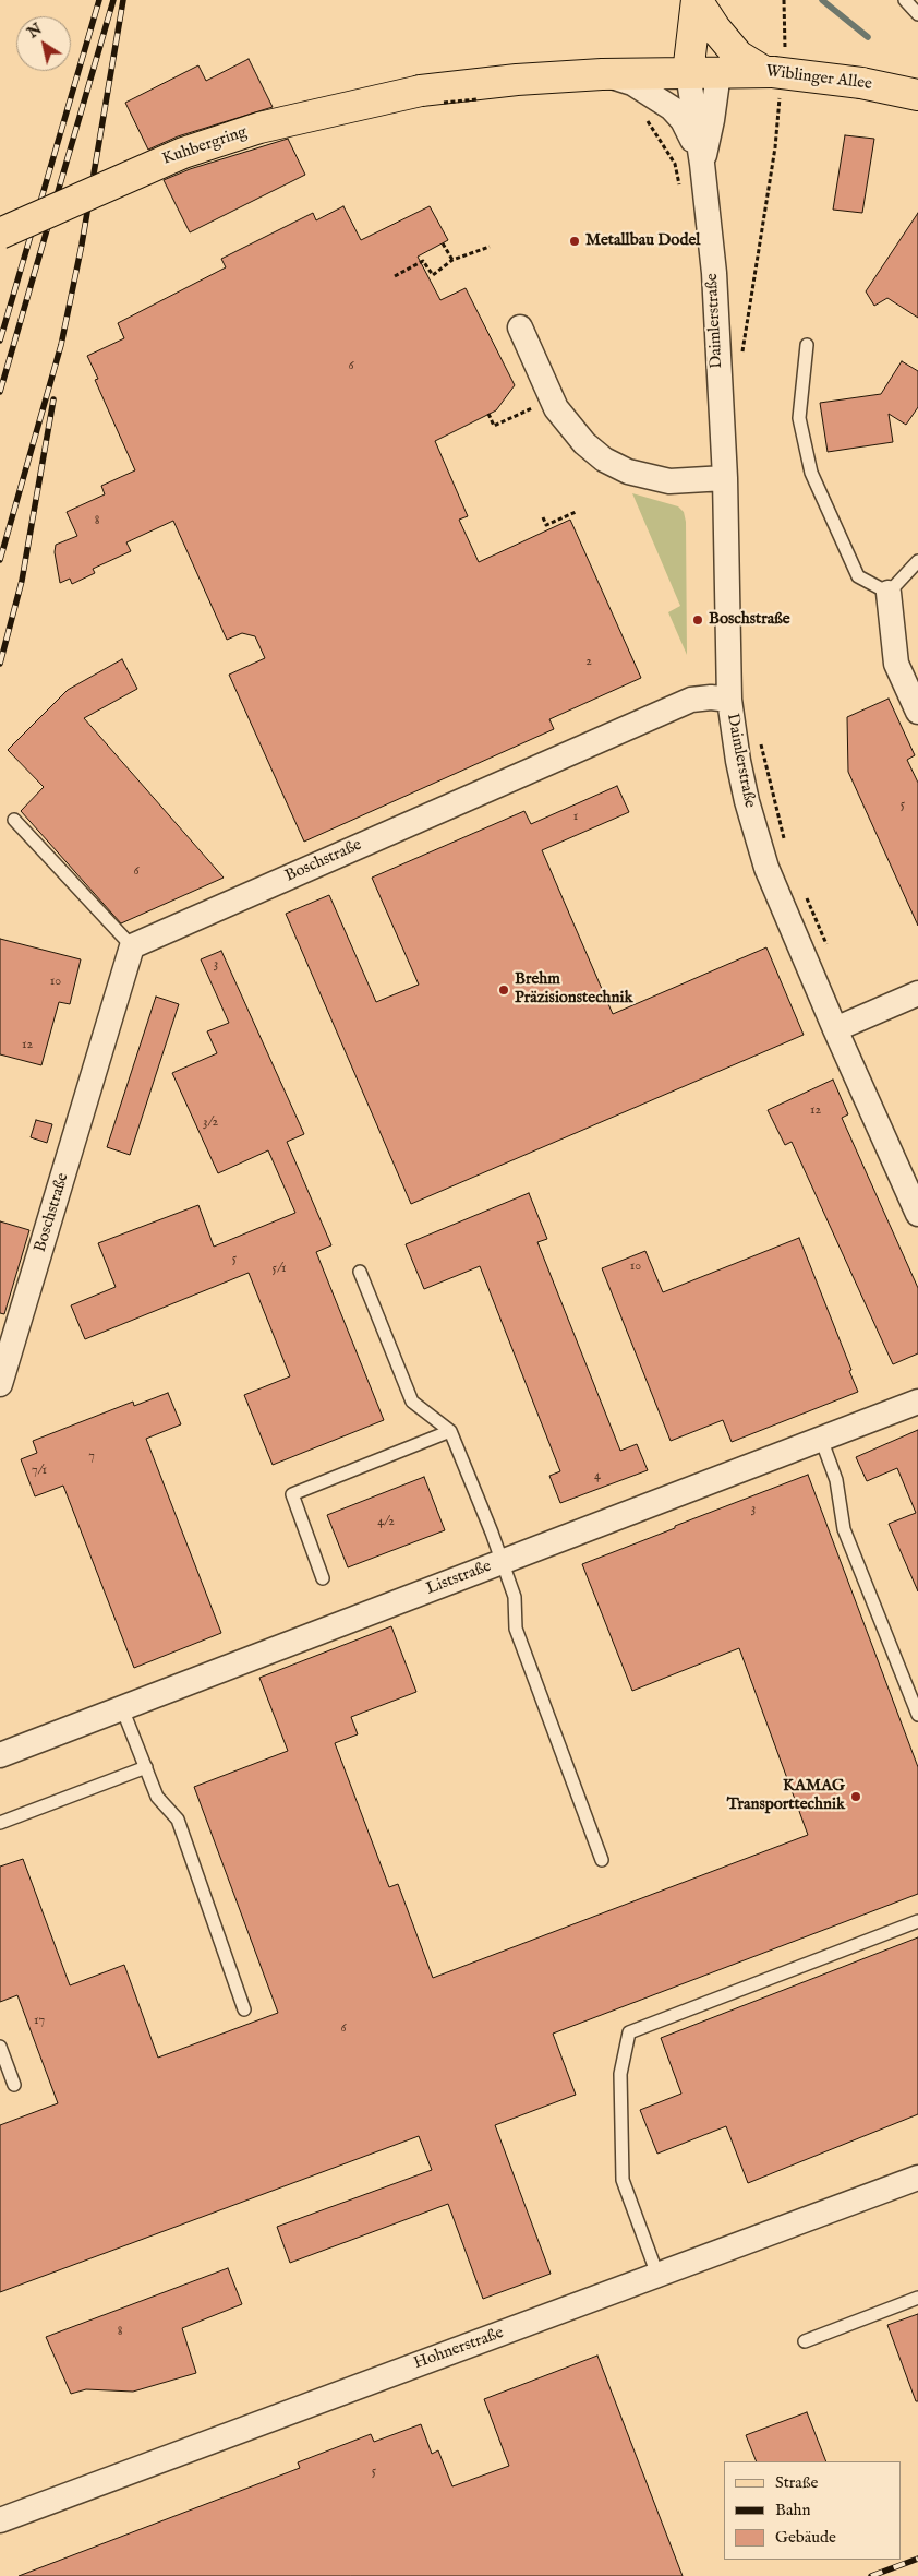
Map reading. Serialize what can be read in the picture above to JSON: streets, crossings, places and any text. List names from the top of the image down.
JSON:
{
  "streets": {
    "main road": ["Wiblinger Allee", "Kuhbergring"],
    "street": [
      "Daimlerstraße",
      "Boschstraße",
      "Liststraße",
      "Hohnerstraße"
    ]
  },
  "crossings": [
    ["Wiblinger Allee", "Kuhbergring"],
    ["Wiblinger Allee", "Daimlerstraße"],
    ["Kuhbergring", "Daimlerstraße"],
    ["Daimlerstraße", "Boschstraße"]
  ],
  "places": [
    "Metallbau Dodel",
    "Boschstraße",
    "Brehm Präzisionstechnik",
    "KAMAG Transporttechnik"
  ],
  "house_numbers": [
    "6",
    "8",
    "2",
    "5",
    "1",
    "6",
    "3",
    "10",
    "12",
    "12",
    "3/2",
    "5",
    "10",
    "5/1",
    "7",
    "7/1",
    "4",
    "3",
    "4/2",
    "17",
    "6",
    "8",
    "5"
  ],
  "legend": ["Straße", "Bahn", "Gebäude"],
  "north": "top left"
}
